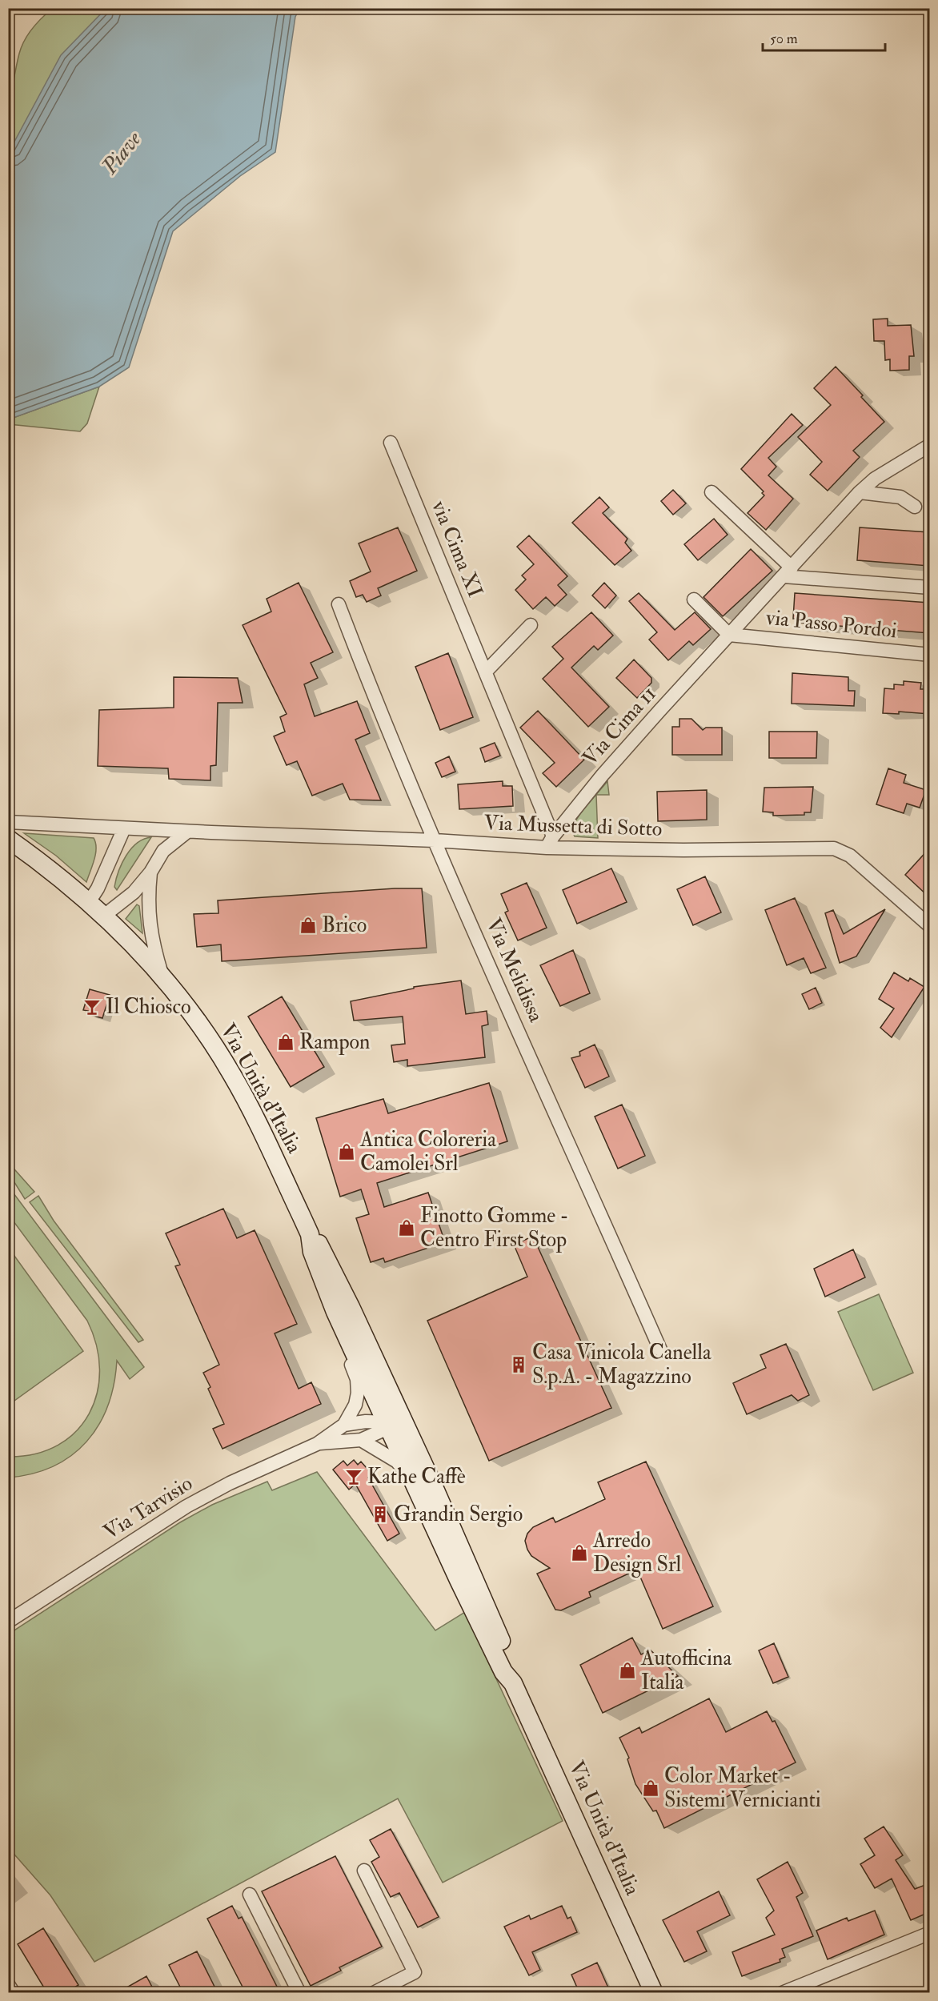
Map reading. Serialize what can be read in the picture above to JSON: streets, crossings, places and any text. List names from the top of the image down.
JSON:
{
  "streets": {
    "main road": ["Via Unità d'Italia"],
    "street": [
      "via Cima XI",
      "via Passo Pordoi",
      "Via Cima 11",
      "Via Mussetta di Sotto",
      "Via Melidissa",
      "Via Tarvisio"
    ]
  },
  "crossings": [
    ["via Cima XI", "Via Cima 11"],
    ["via Cima XI", "Via Mussetta di Sotto"],
    ["via Passo Pordoi", "Via Cima 11"],
    ["Via Cima 11", "Via Mussetta di Sotto"],
    ["Via Mussetta di Sotto", "Via Melidissa"],
    ["Via Unità d'Italia", "Via Tarvisio"]
  ],
  "water": ["Piave"],
  "places": {
    "shop": [
      "Brico",
      "Rampon",
      "Antica Coloreria Camolei Srl",
      "Finotto Gomme - Centro First Stop",
      "Arredo Design Srl",
      "Autofficina Italia",
      "Color Market - Sistemi Vernicianti"
    ],
    "bar": ["Il Chiosco", "Kathe Caffè"],
    "building": ["Casa Vinicola Canella S.p.A. - Magazzino", "Grandin Sergio"]
  },
  "scale_bar": "50 m"
}
